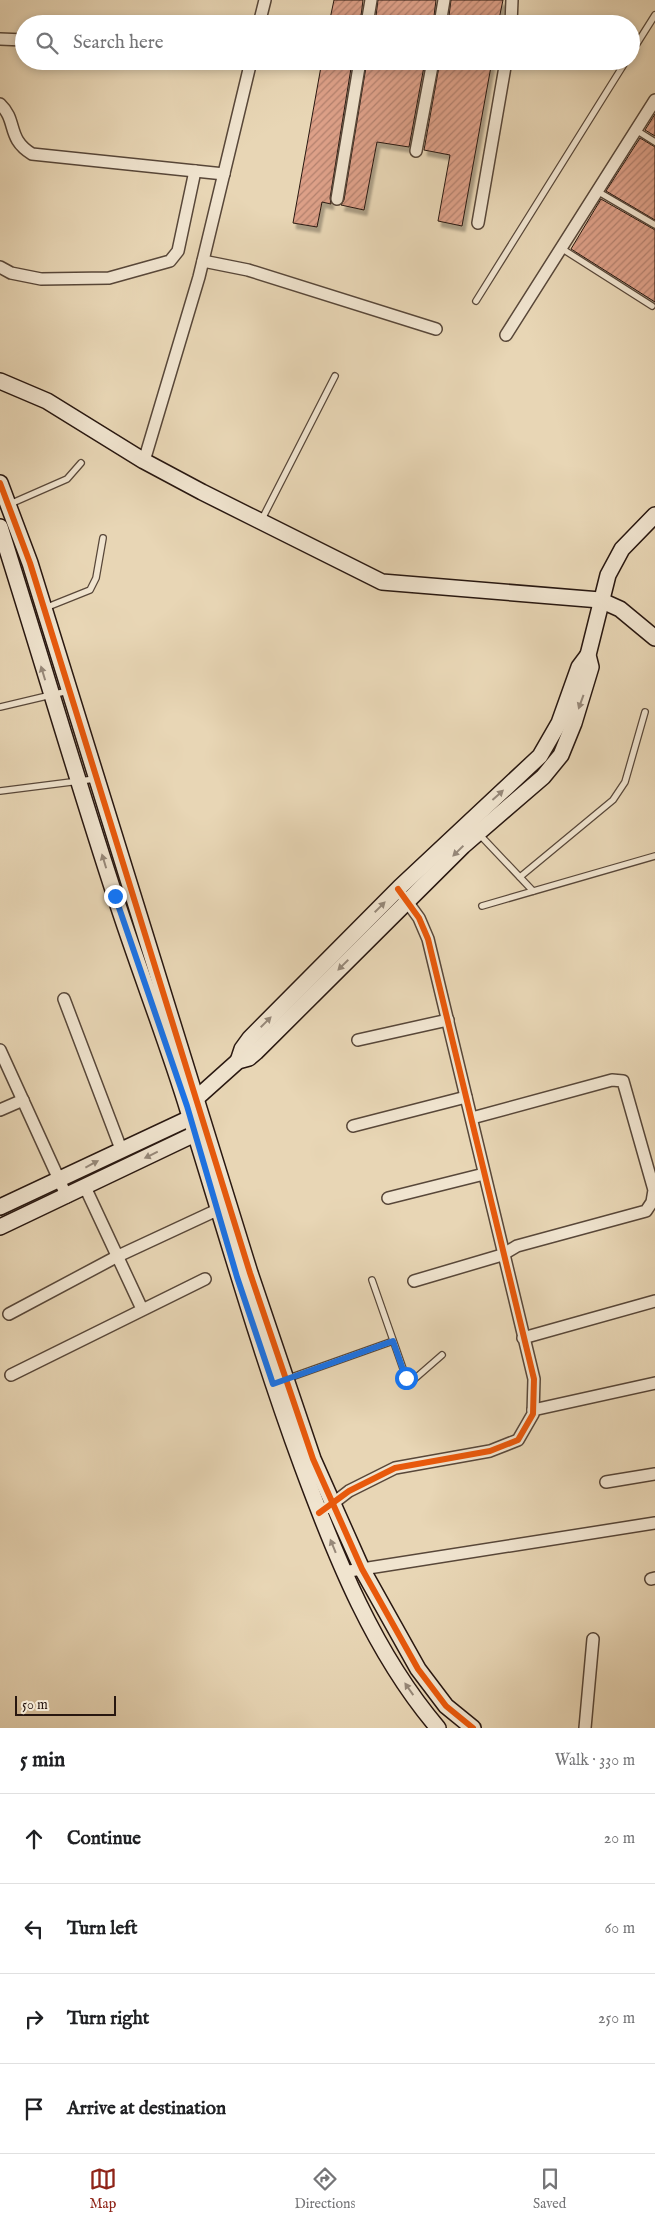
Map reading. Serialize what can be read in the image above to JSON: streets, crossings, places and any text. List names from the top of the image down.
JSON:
{
  "scale_bar": "50 m",
  "page": {
    "search": "Search here",
    "scale": "50 m",
    "heading": ["5 min", "Walk · 330 m"],
    "list": [
      ["Continue", "20 m"],
      ["Turn left", "60 m"],
      ["Turn right", "250 m"],
      "Arrive at destination"
    ],
    "nav": ["Map", "Directions", "Saved"]
  }
}
